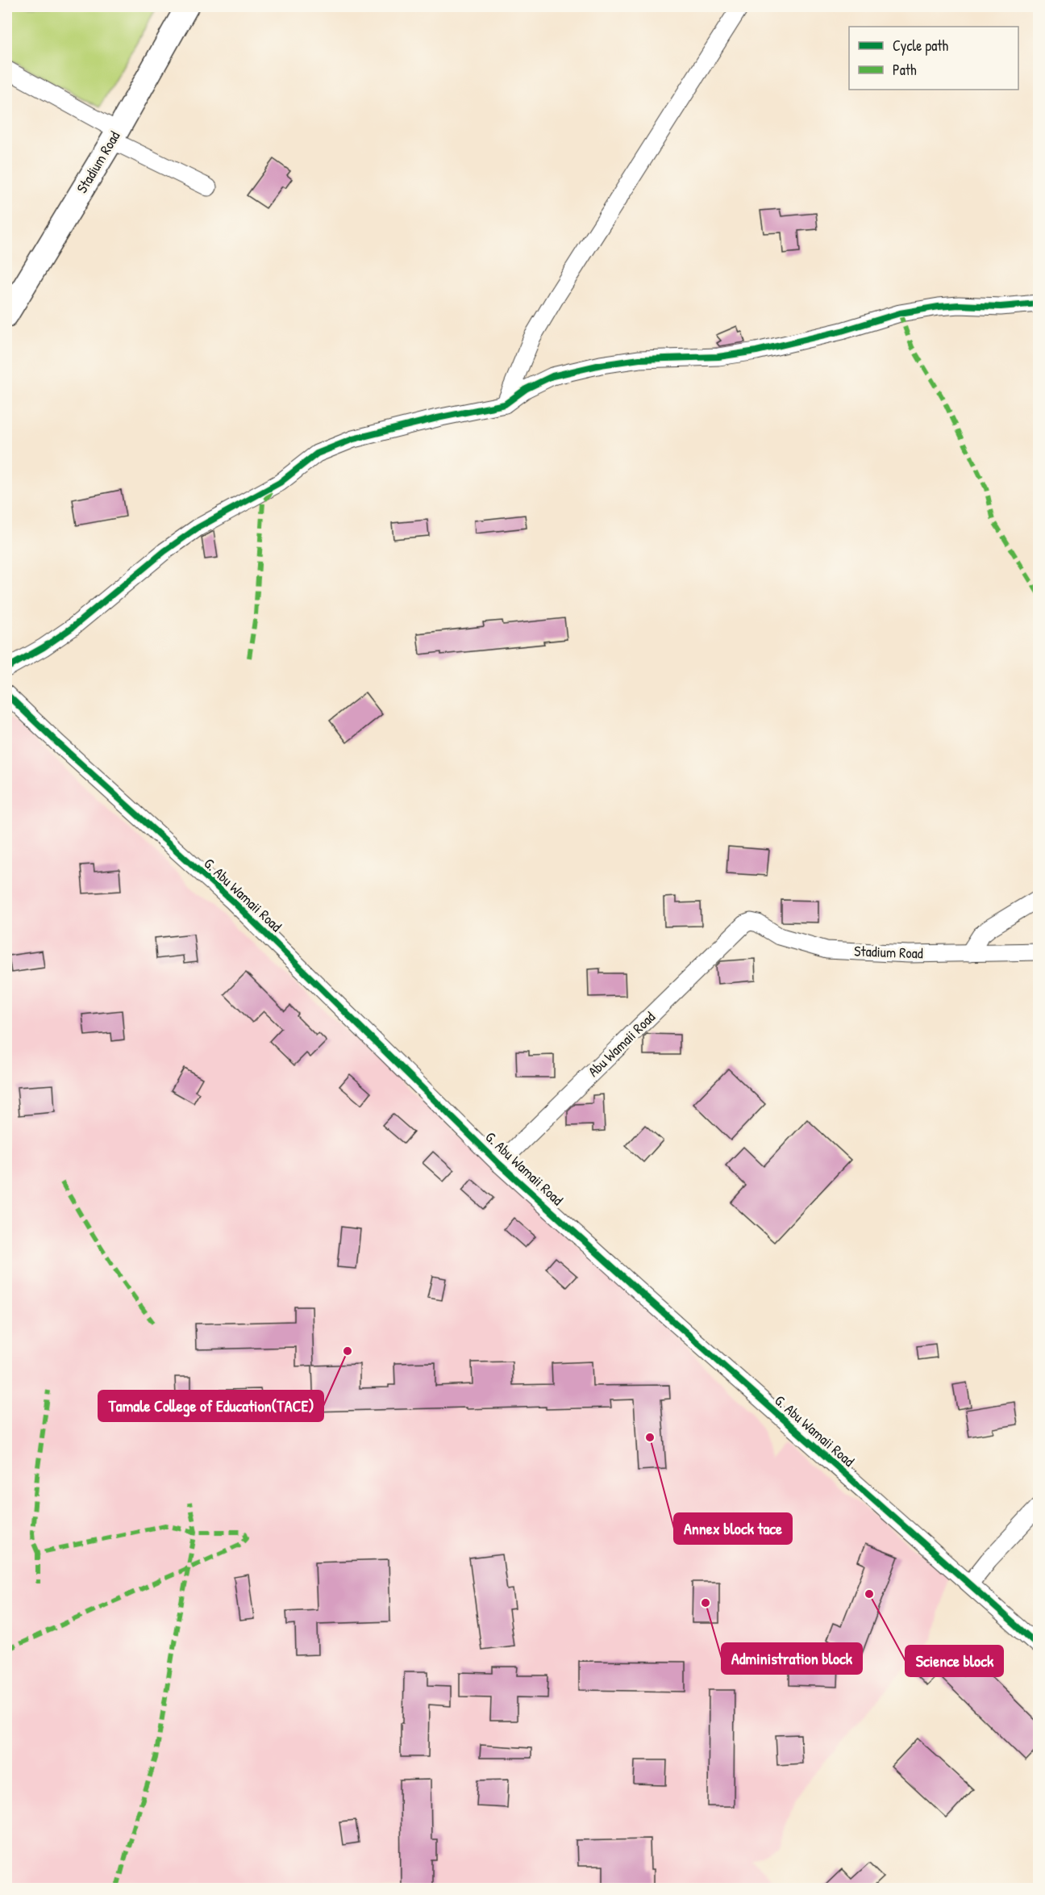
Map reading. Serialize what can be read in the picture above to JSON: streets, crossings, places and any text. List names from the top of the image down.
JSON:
{
  "streets": {
    "main road": ["Stadium Road"],
    "street": ["G. Abu Wamaii Road", "Abu Wamaii Road"]
  },
  "crossings": [
    ["Stadium Road", "Abu Wamaii Road"],
    ["G. Abu Wamaii Road", "Abu Wamaii Road"]
  ],
  "places": [
    "Tamale College of Education(TACE)",
    "Annex block tace",
    "Science block",
    "Administration block"
  ],
  "legend": ["Cycle path", "Path"]
}
